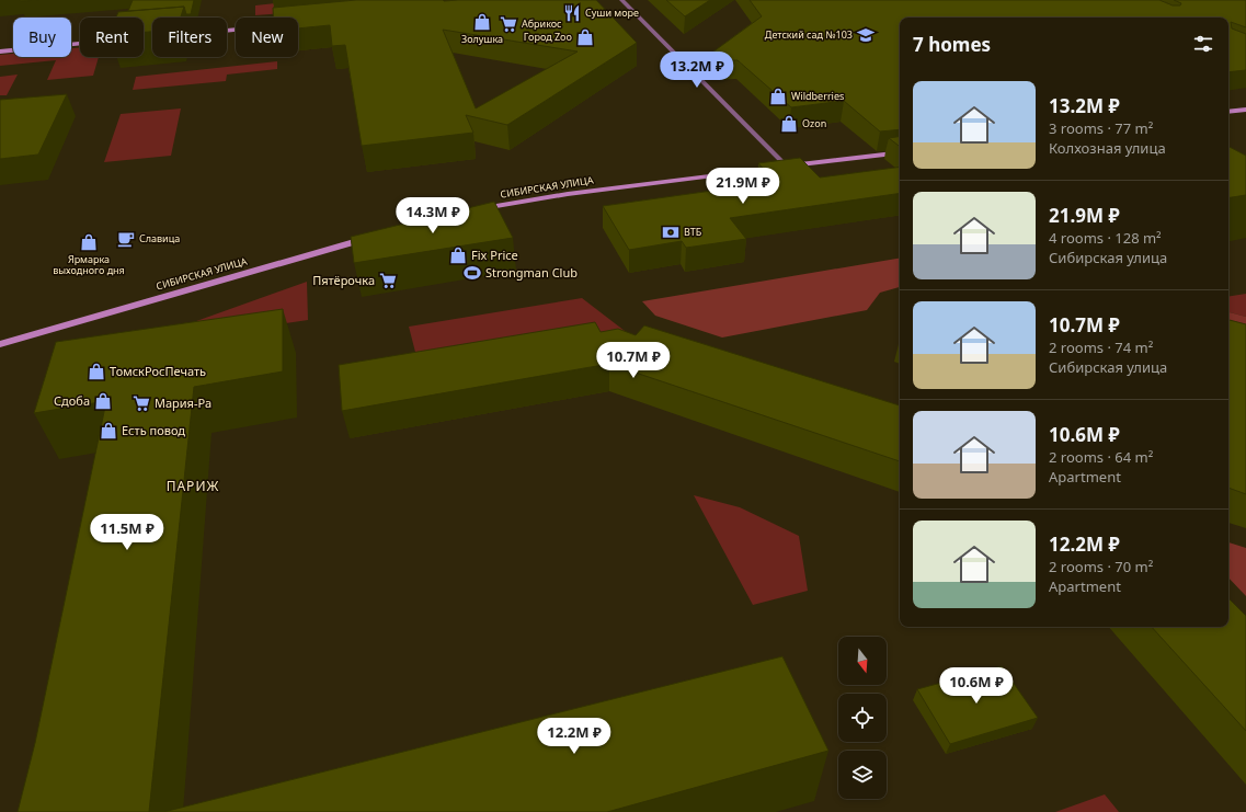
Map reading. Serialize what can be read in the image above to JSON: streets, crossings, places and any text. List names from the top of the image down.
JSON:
{
  "streets": {
    "main road": ["СИБИРСКАЯ УЛИЦА"]
  },
  "districts": ["ПАРИЖ"],
  "places": {
    "restaurant": ["Суши море"],
    "shop": [
      "Золушка",
      "Город Zoo",
      "Wildberries",
      "Ozon",
      "Ярмарка выходного дня",
      "Fix Price",
      "ТомскРосПечать",
      "Сдоба",
      "Есть повод"
    ],
    "supermarket": ["Абрикос", "Пятёрочка", "Мария-Ра"],
    "school or university": ["Детский сад №103"],
    "bank": ["ВТБ"],
    "cafe": ["Славица"],
    "sports": ["Strongman Club"]
  },
  "north": "bottom",
  "page": {
    "chip": [
      "Buy",
      "Rent",
      "Filters",
      "New"
    ],
    "heading": "7 homes",
    "price": [
      "13.2M ₽",
      "21.9M ₽",
      "14.3M ₽",
      "10.7M ₽",
      "11.5M ₽",
      "10.6M ₽",
      "12.2M ₽"
    ],
    "list": [
      {
        "name": "13.2M ₽",
        "note": "3 rooms · 77 m² · Колхозная улица"
      },
      {
        "name": "21.9M ₽",
        "note": "4 rooms · 128 m² · Сибирская улица"
      },
      {
        "name": "10.7M ₽",
        "note": "2 rooms · 74 m² · Сибирская улица"
      },
      {
        "name": "10.6M ₽",
        "note": "2 rooms · 64 m² · Apartment"
      },
      {
        "name": "12.2M ₽",
        "note": "2 rooms · 70 m² · Apartment"
      }
    ]
  }
}
